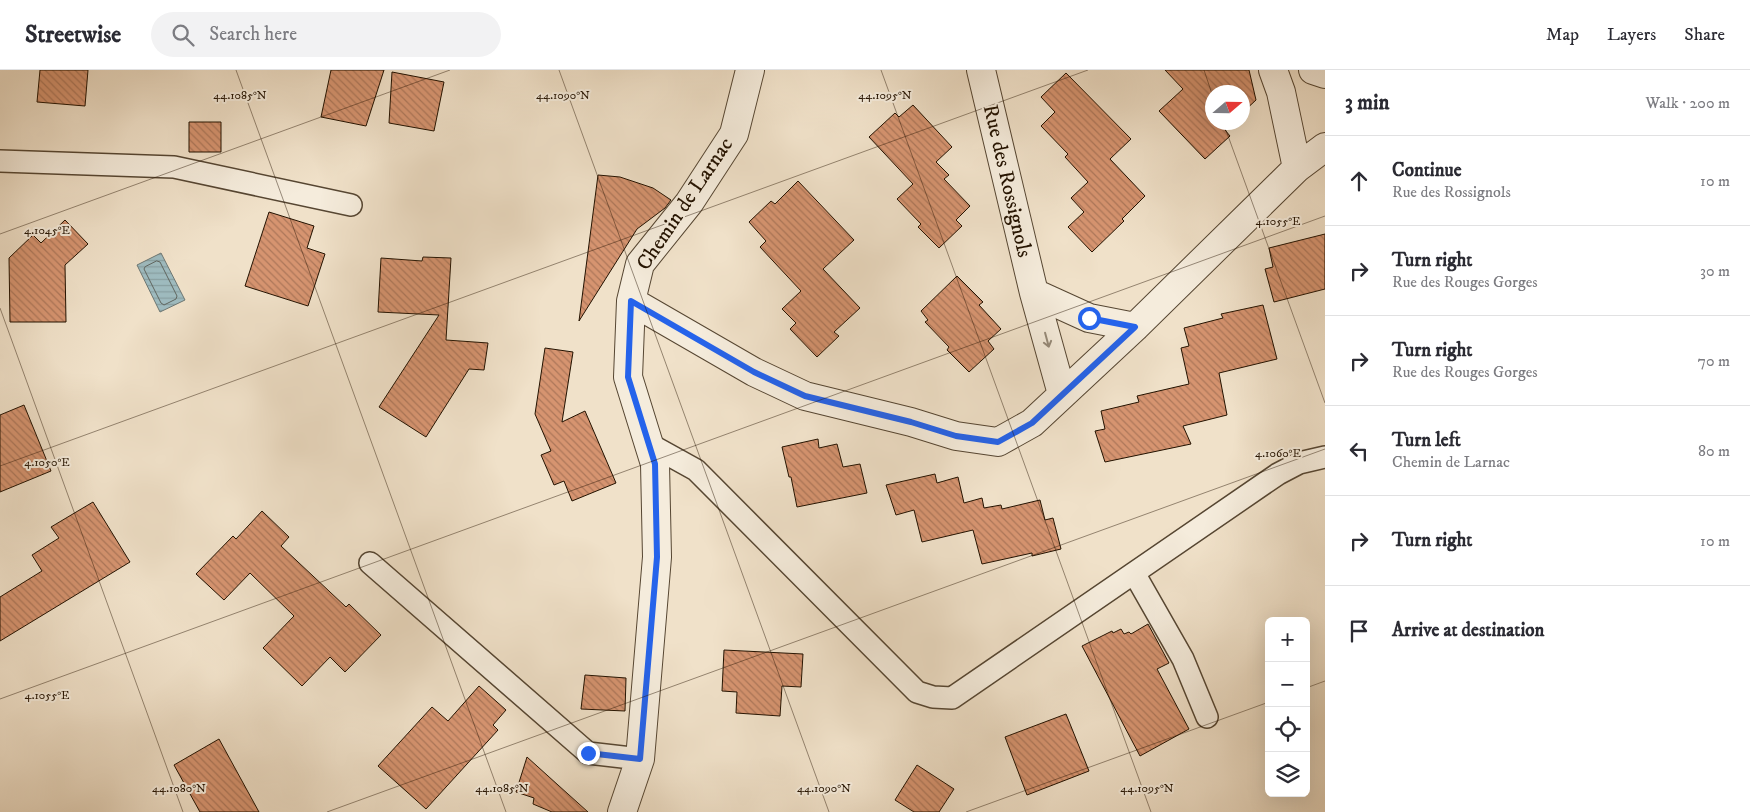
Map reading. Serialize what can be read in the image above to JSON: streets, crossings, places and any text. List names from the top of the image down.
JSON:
{
  "streets": {
    "street": ["Rue des Rossignols", "Chemin de Larnac"]
  },
  "north": "right",
  "page": {
    "header": "Streetwise",
    "search": "Search here",
    "nav": ["Map", "Layers", "Share"],
    "heading": ["3 min", "Walk · 200 m"],
    "list": [
      ["Continue", "Rue des Rossignols", "10 m"],
      ["Turn right", "Rue des Rouges Gorges", "30 m"],
      ["Turn right", "Rue des Rouges Gorges", "70 m"],
      ["Turn left", "Chemin de Larnac", "80 m"],
      ["Turn right", "10 m"],
      "Arrive at destination"
    ],
    "map_buttons": ["+", "−"]
  },
  "coordinates": [
    "44.1085°N",
    "44.1090°N",
    "44.1095°N",
    "4.1055°E",
    "4.1045°E",
    "4.1060°E",
    "4.1050°E",
    "44.1080°N"
  ]
}
